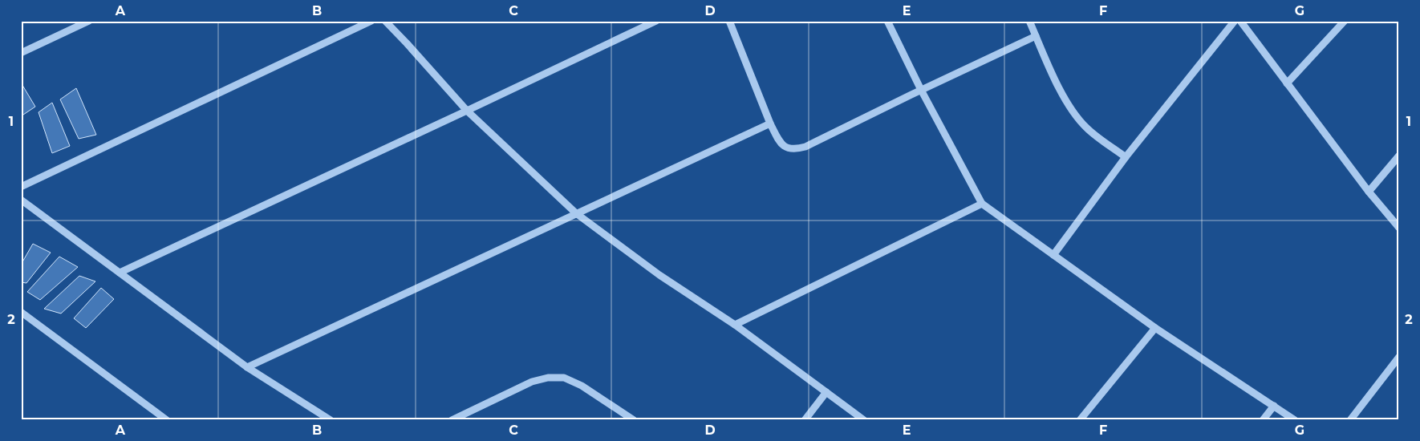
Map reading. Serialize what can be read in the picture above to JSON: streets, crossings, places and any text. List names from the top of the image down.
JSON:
{
  "grid": {
    "columns": [
      "A",
      "B",
      "C",
      "D",
      "E",
      "F",
      "G"
    ],
    "rows": ["1", "2"]
  }
}
